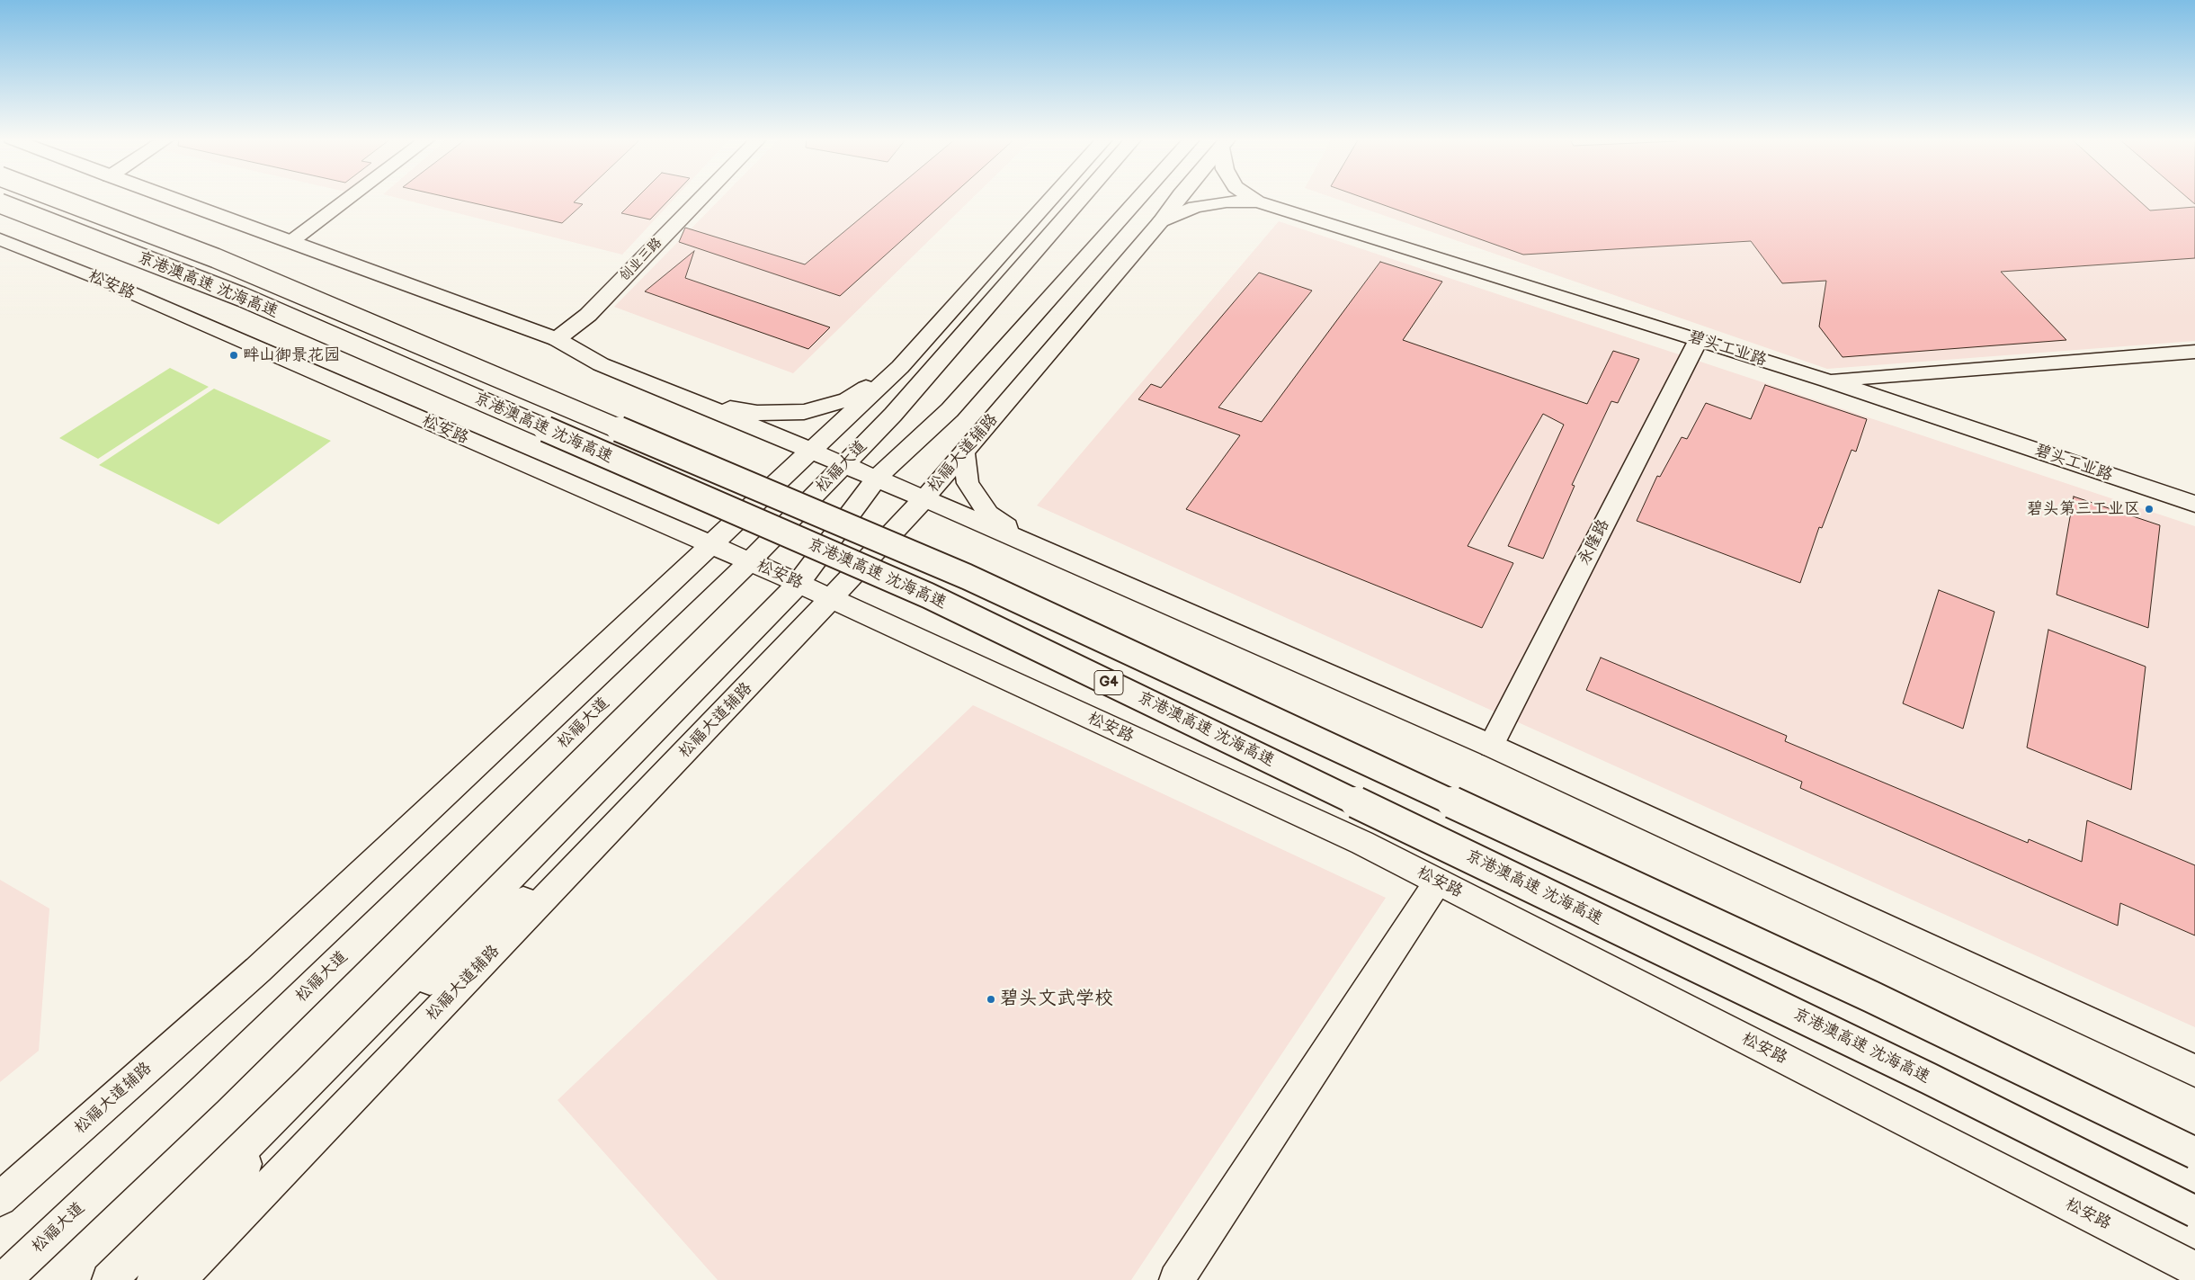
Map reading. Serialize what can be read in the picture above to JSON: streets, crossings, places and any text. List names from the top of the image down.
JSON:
{
  "streets": {
    "main road": [
      "创业三路",
      "松安路",
      "京港澳高速 沈海高速",
      "碧头工业路",
      "松福大道辅路",
      "松福大道",
      "永隆路",
      "G4"
    ]
  },
  "crossings": [
    ["松安路", "松福大道辅路"],
    ["松安路", "松福大道"],
    ["碧头工业路", "永隆路"],
    ["松福大道辅路", "松福大道"]
  ],
  "places": ["畔山御景花园", "碧头第三工业区", "碧头文武学校"]
}
